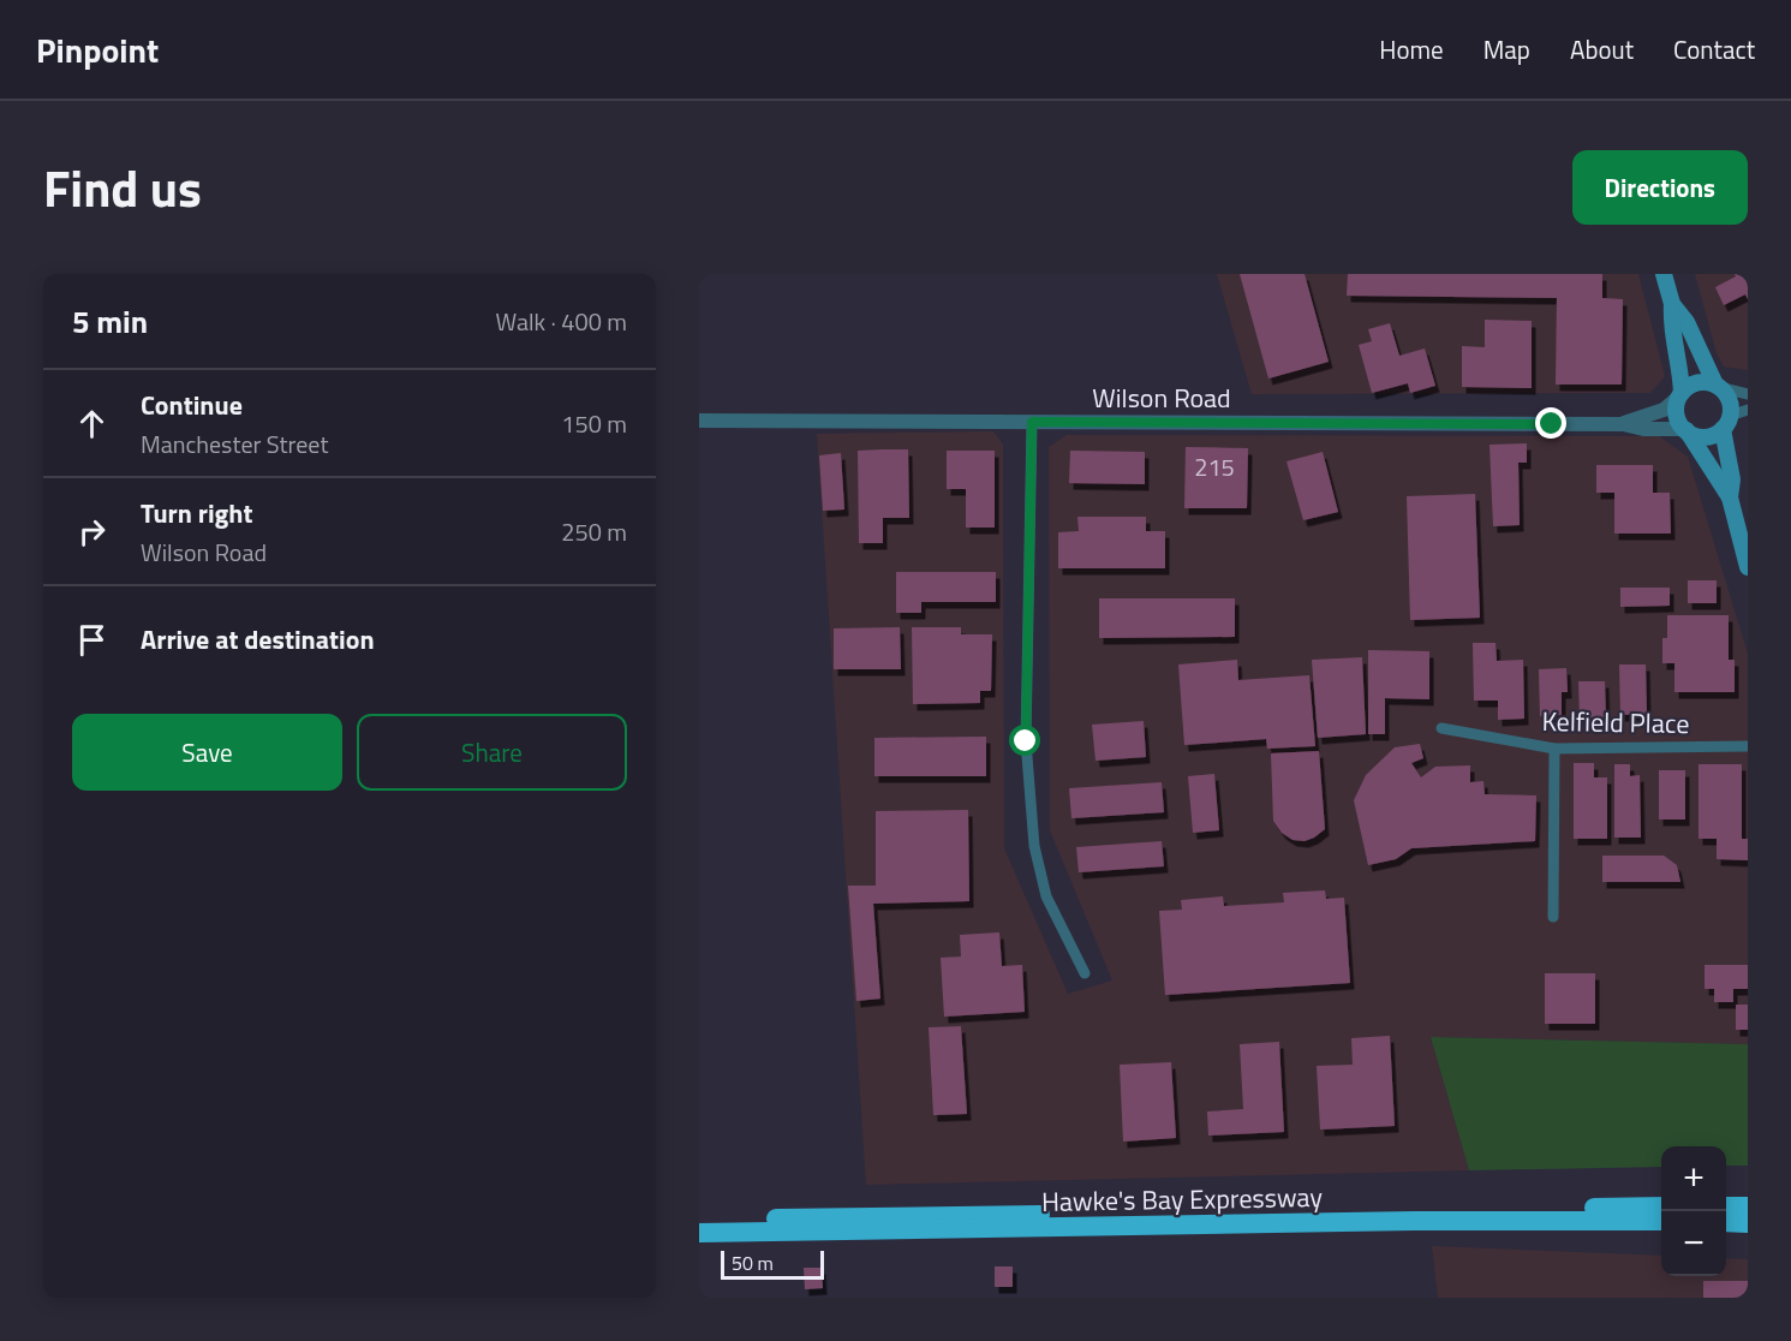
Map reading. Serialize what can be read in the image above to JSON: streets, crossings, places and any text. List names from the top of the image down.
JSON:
{
  "streets": {
    "highway": ["Hawke's Bay Expressway"],
    "street": ["Wilson Road", "Kelfield Place"]
  },
  "house_numbers": ["215"],
  "scale_bar": "50 m",
  "page": {
    "header": "Pinpoint",
    "nav": [
      "Home",
      "Map",
      "About",
      "Contact"
    ],
    "title": "Find us",
    "buttons": [
      "Directions",
      ["Save", "Share"]
    ],
    "heading": ["5 min", "Walk · 400 m"],
    "list": [
      ["Continue", "Manchester Street", "150 m"],
      ["Turn right", "Wilson Road", "250 m"],
      "Arrive at destination"
    ],
    "map_buttons": ["+", "−"],
    "scale": "50 m"
  }
}
